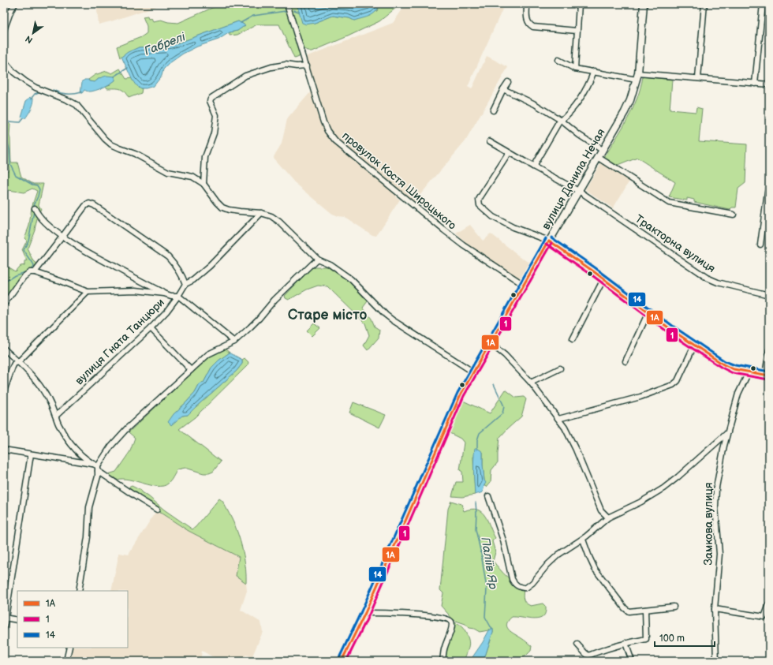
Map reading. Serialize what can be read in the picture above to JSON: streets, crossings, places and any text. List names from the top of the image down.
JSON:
{
  "streets": {
    "main road": ["вулиця Данила Нечая"],
    "street": [
      "провулок Костя Широцького",
      "Тракторна вулиця",
      "вулиця Гната Танцюри",
      "Замкова вулиця"
    ]
  },
  "crossings": [
    ["вулиця Данила Нечая", "провулок Костя Широцького"],
    ["вулиця Данила Нечая", "Тракторна вулиця"]
  ],
  "districts": ["Старе місто"],
  "water": ["Габрелі", "Паліїв Яр"],
  "lines": ["transit line 14", "transit line 1А", "transit line 1"],
  "legend": ["1А", "1", "14"],
  "scale_bar": "100 m",
  "north": "bottom left"
}
